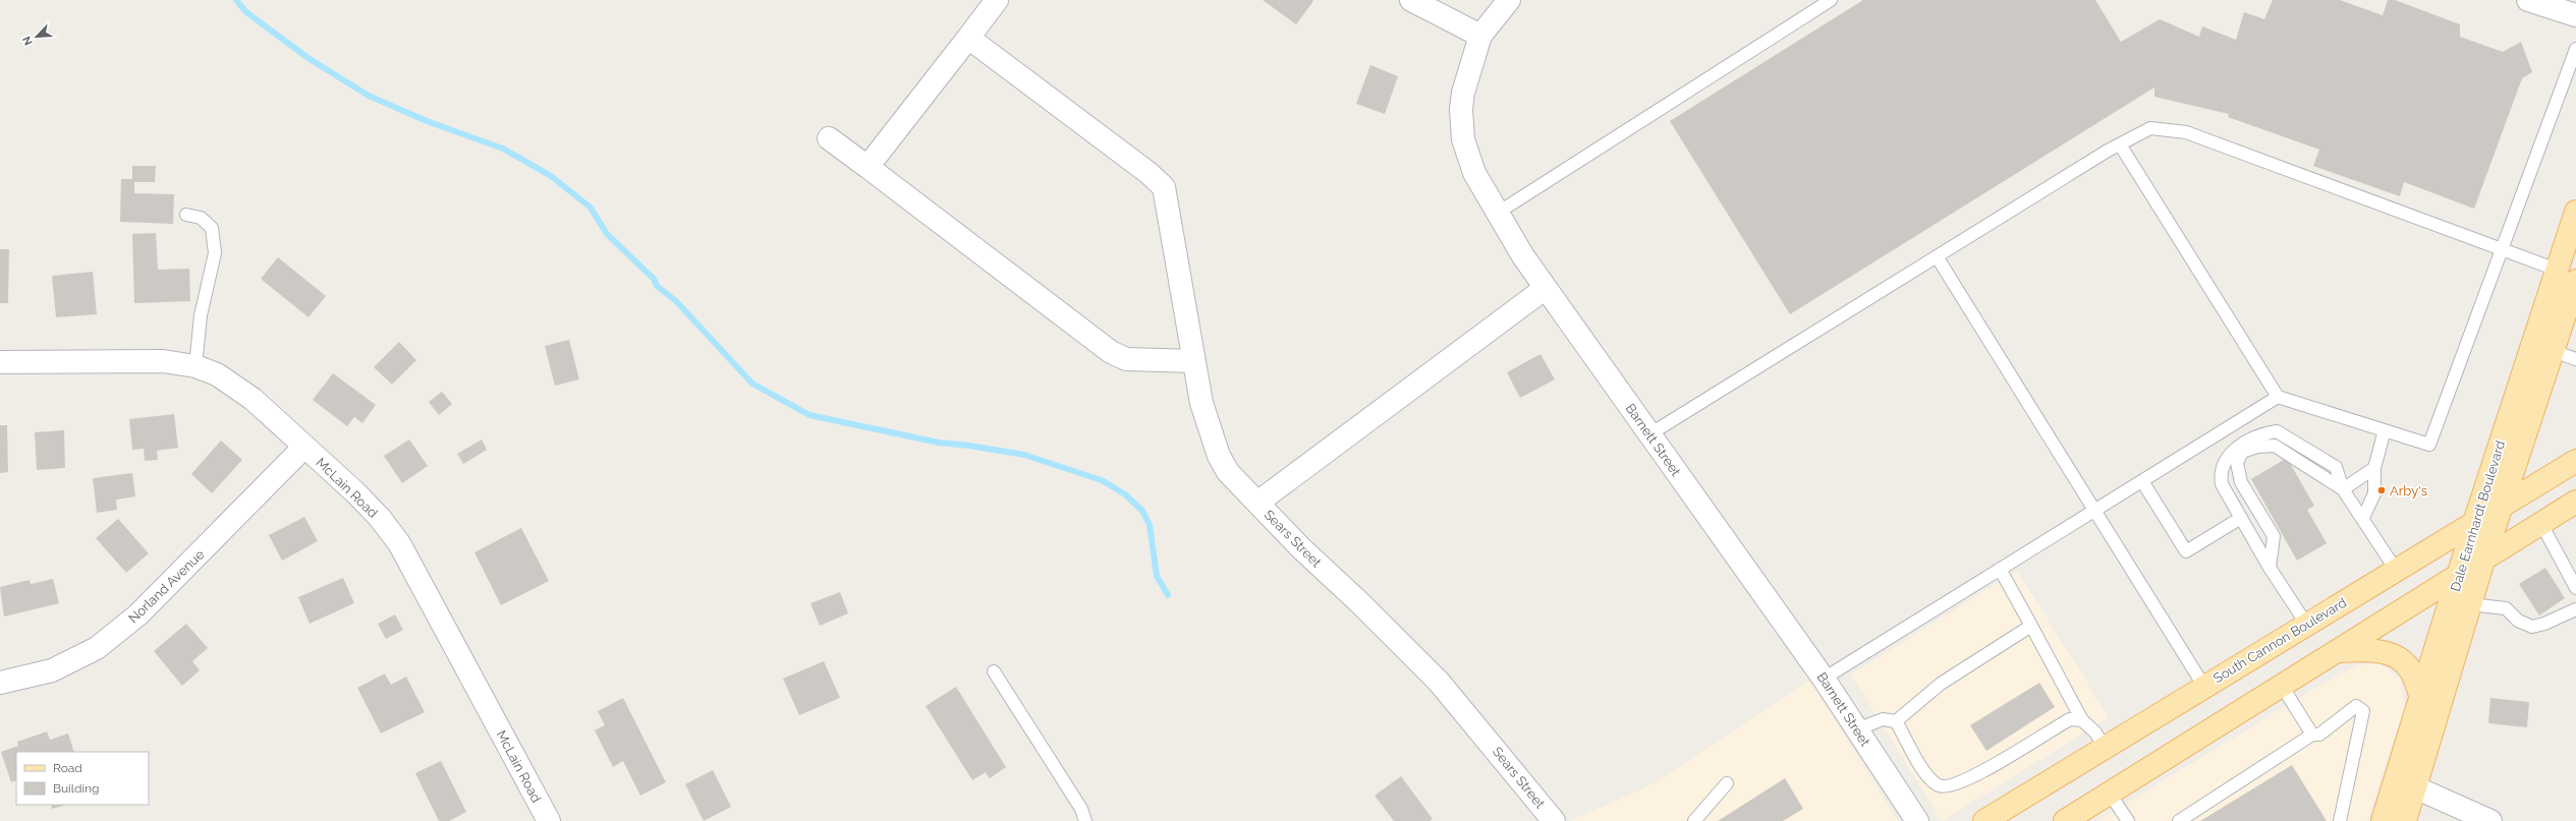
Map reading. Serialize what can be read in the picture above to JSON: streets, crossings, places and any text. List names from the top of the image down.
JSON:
{
  "streets": {
    "main road": ["Dale Earnhardt Boulevard", "South Cannon Boulevard"],
    "street": [
      "Barnett Street",
      "McLain Road",
      "Sears Street",
      "Norland Avenue"
    ]
  },
  "crossings": [
    ["Barnett Street", "Sears Street"],
    ["McLain Road", "Norland Avenue"],
    ["Dale Earnhardt Boulevard", "South Cannon Boulevard"]
  ],
  "places": ["Arby's"],
  "legend": ["Road", "Building"],
  "north": "bottom left"
}
